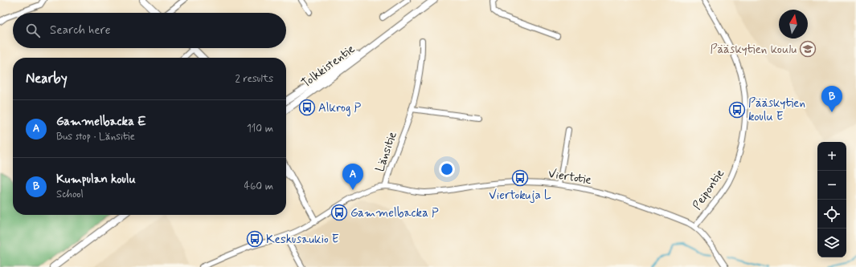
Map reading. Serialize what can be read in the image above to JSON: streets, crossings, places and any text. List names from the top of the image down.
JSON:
{
  "streets": {
    "street": [
      "Tolkkistentie",
      "Länsitie",
      "Viertotie",
      "Peipontie"
    ]
  },
  "crossings": [
    ["Länsitie", "Viertotie"],
    ["Viertotie", "Peipontie"]
  ],
  "places": {
    "school or university": ["Pääskytien koulu"],
    "bus stop": [
      "Alkrog P",
      "Pääskytien koulu E",
      "Viertokuja L",
      "Gammelbacka P",
      "Keskusaukio E"
    ]
  },
  "north": "top",
  "page": {
    "search": "Search here",
    "heading": ["Nearby", "2 results"],
    "pins": ["B", "A"],
    "list": [
      {
        "mark": "A",
        "name": "Gammelbacka E",
        "note": "Bus stop · Länsitie",
        "value": "110 m"
      },
      {
        "mark": "B",
        "name": "Kumpulan koulu",
        "note": "School",
        "value": "460 m"
      }
    ],
    "map_buttons": ["+", "−"]
  }
}
